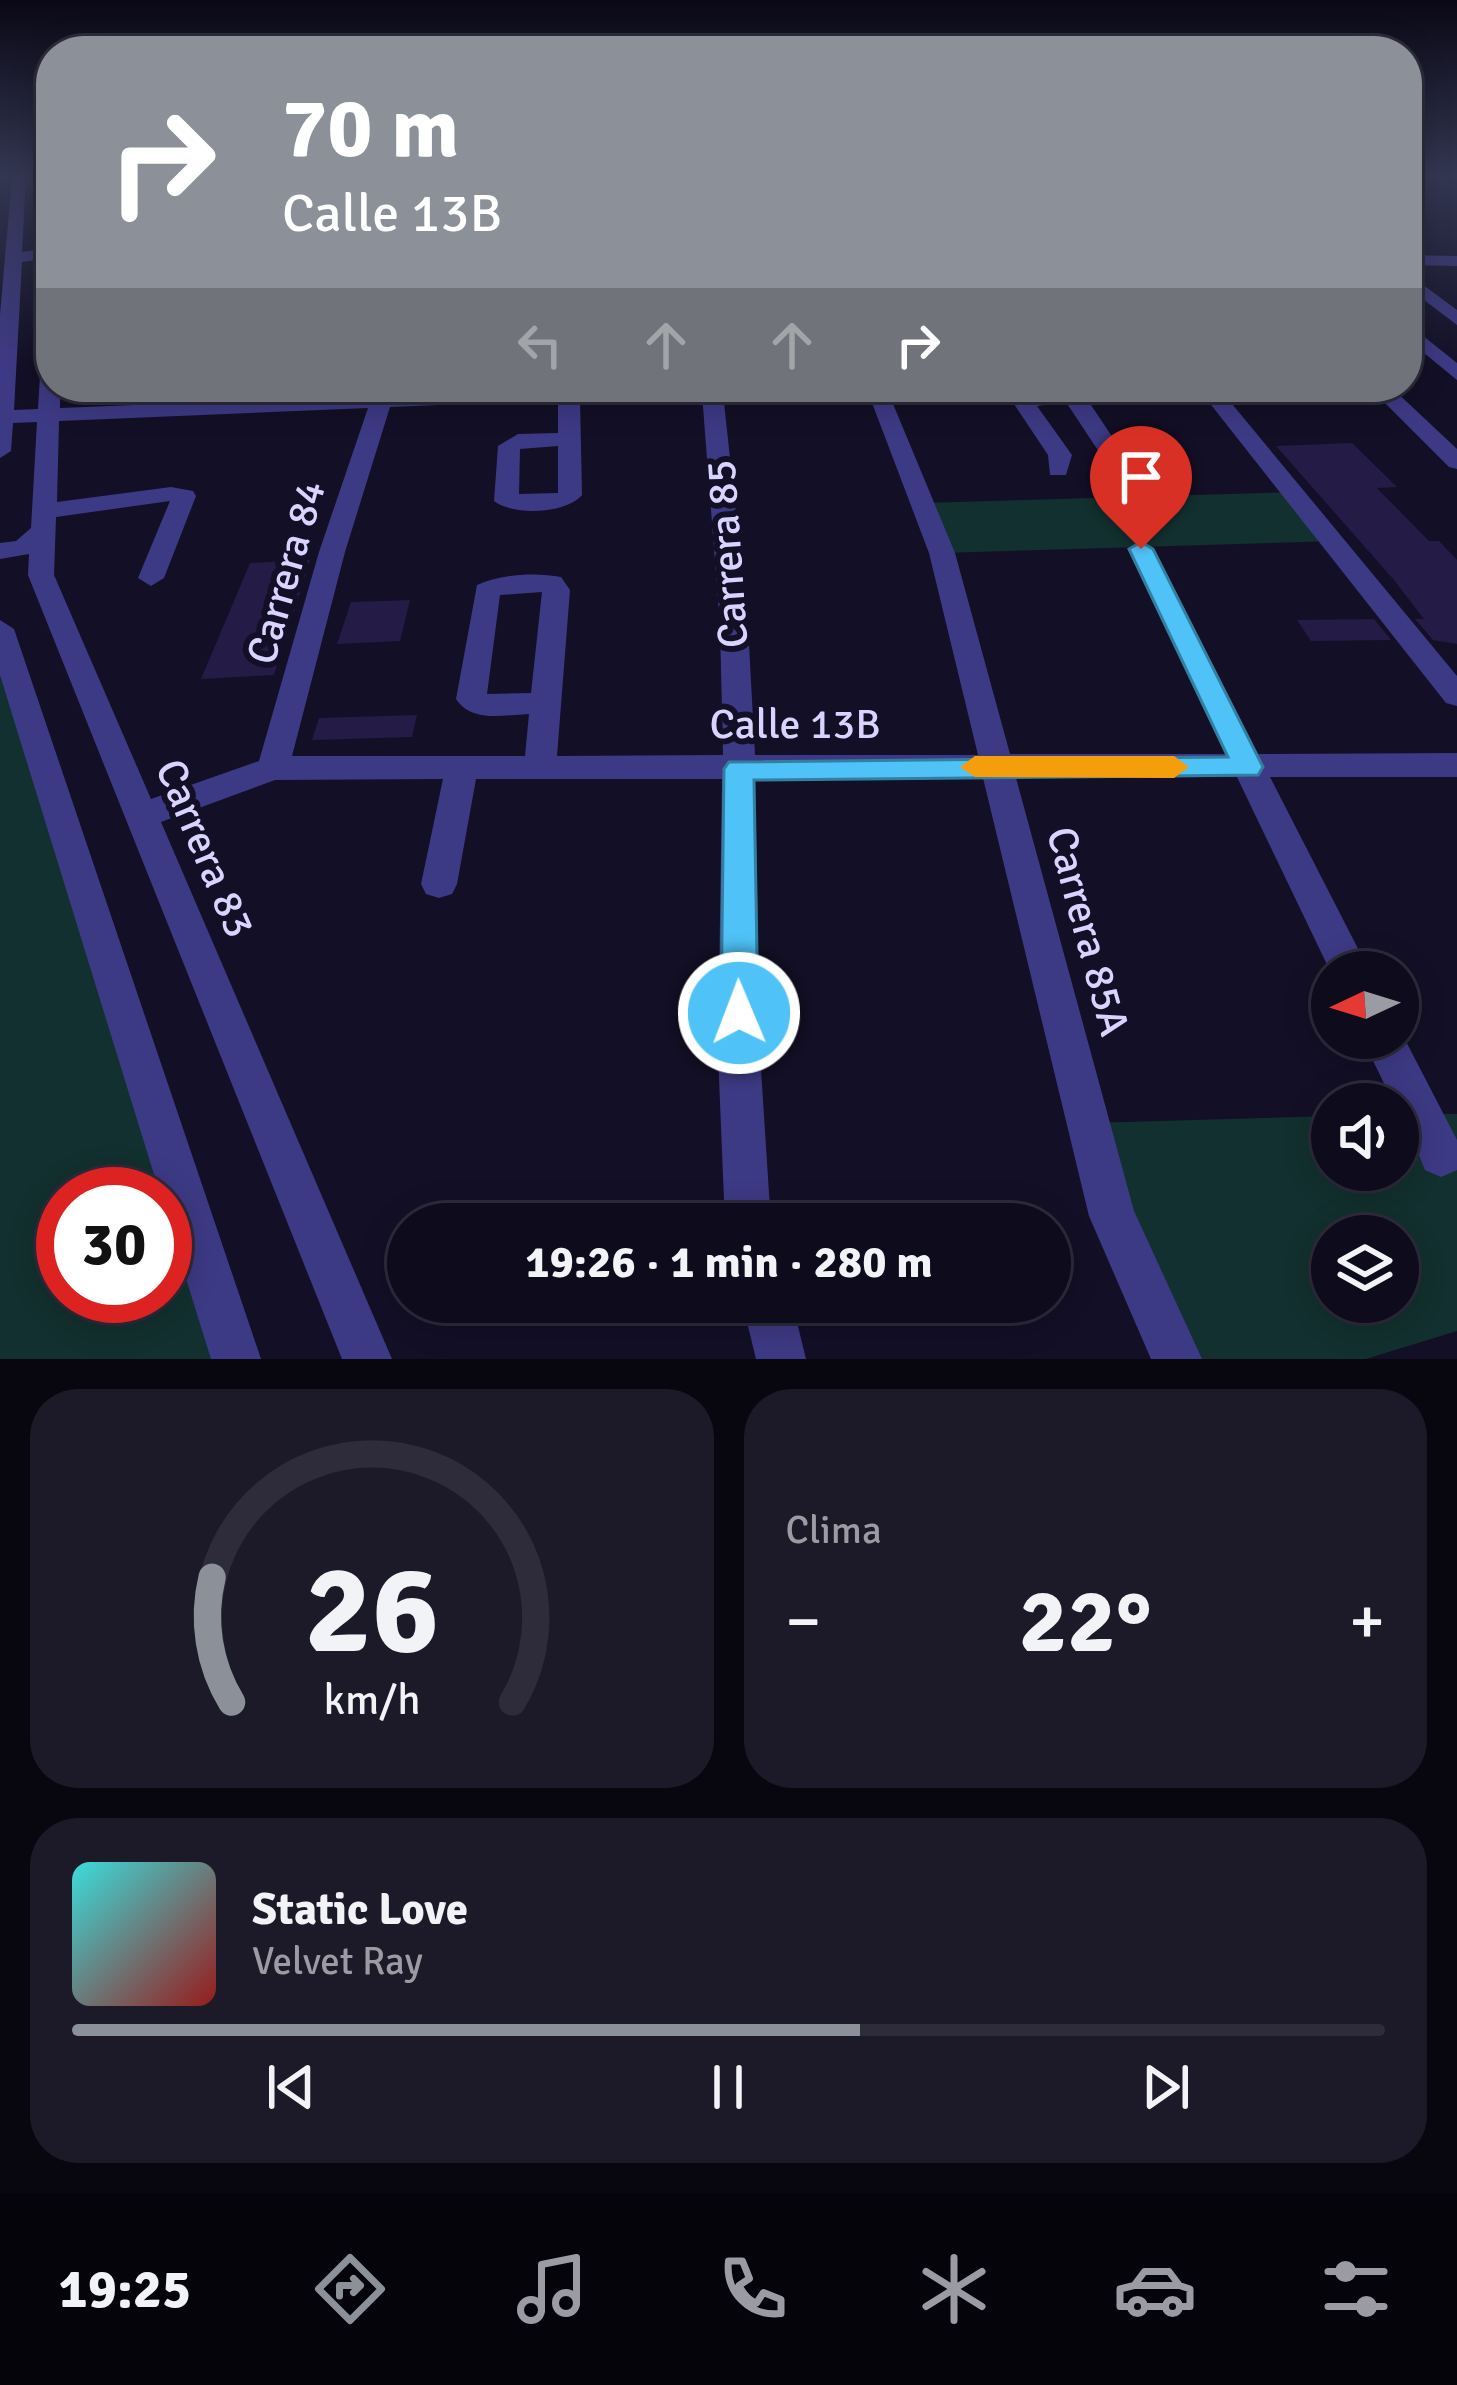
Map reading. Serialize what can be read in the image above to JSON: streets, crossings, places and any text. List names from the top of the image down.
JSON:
{
  "streets": {
    "street": [
      "Carrera 85",
      "Carrera 84",
      "Calle 13B",
      "Carrera 83",
      "Carrera 85A"
    ]
  },
  "crossings": [
    ["Carrera 85", "Calle 13B"],
    ["Carrera 84", "Calle 13B"],
    ["Calle 13B", "Carrera 83"],
    ["Calle 13B", "Carrera 85A"]
  ],
  "north": "left",
  "page": {
    "turn": ["70 m", "Calle 13B"],
    "limit": "30",
    "trip": "19:26 · 1 min · 280 m",
    "tile": "Clima",
    "heat": ["−", "22°", "+"],
    "song": ["Static Love", "Velvet Ray"],
    "tabs": "19:25",
    "gauge": ["26", "km/h"]
  }
}
